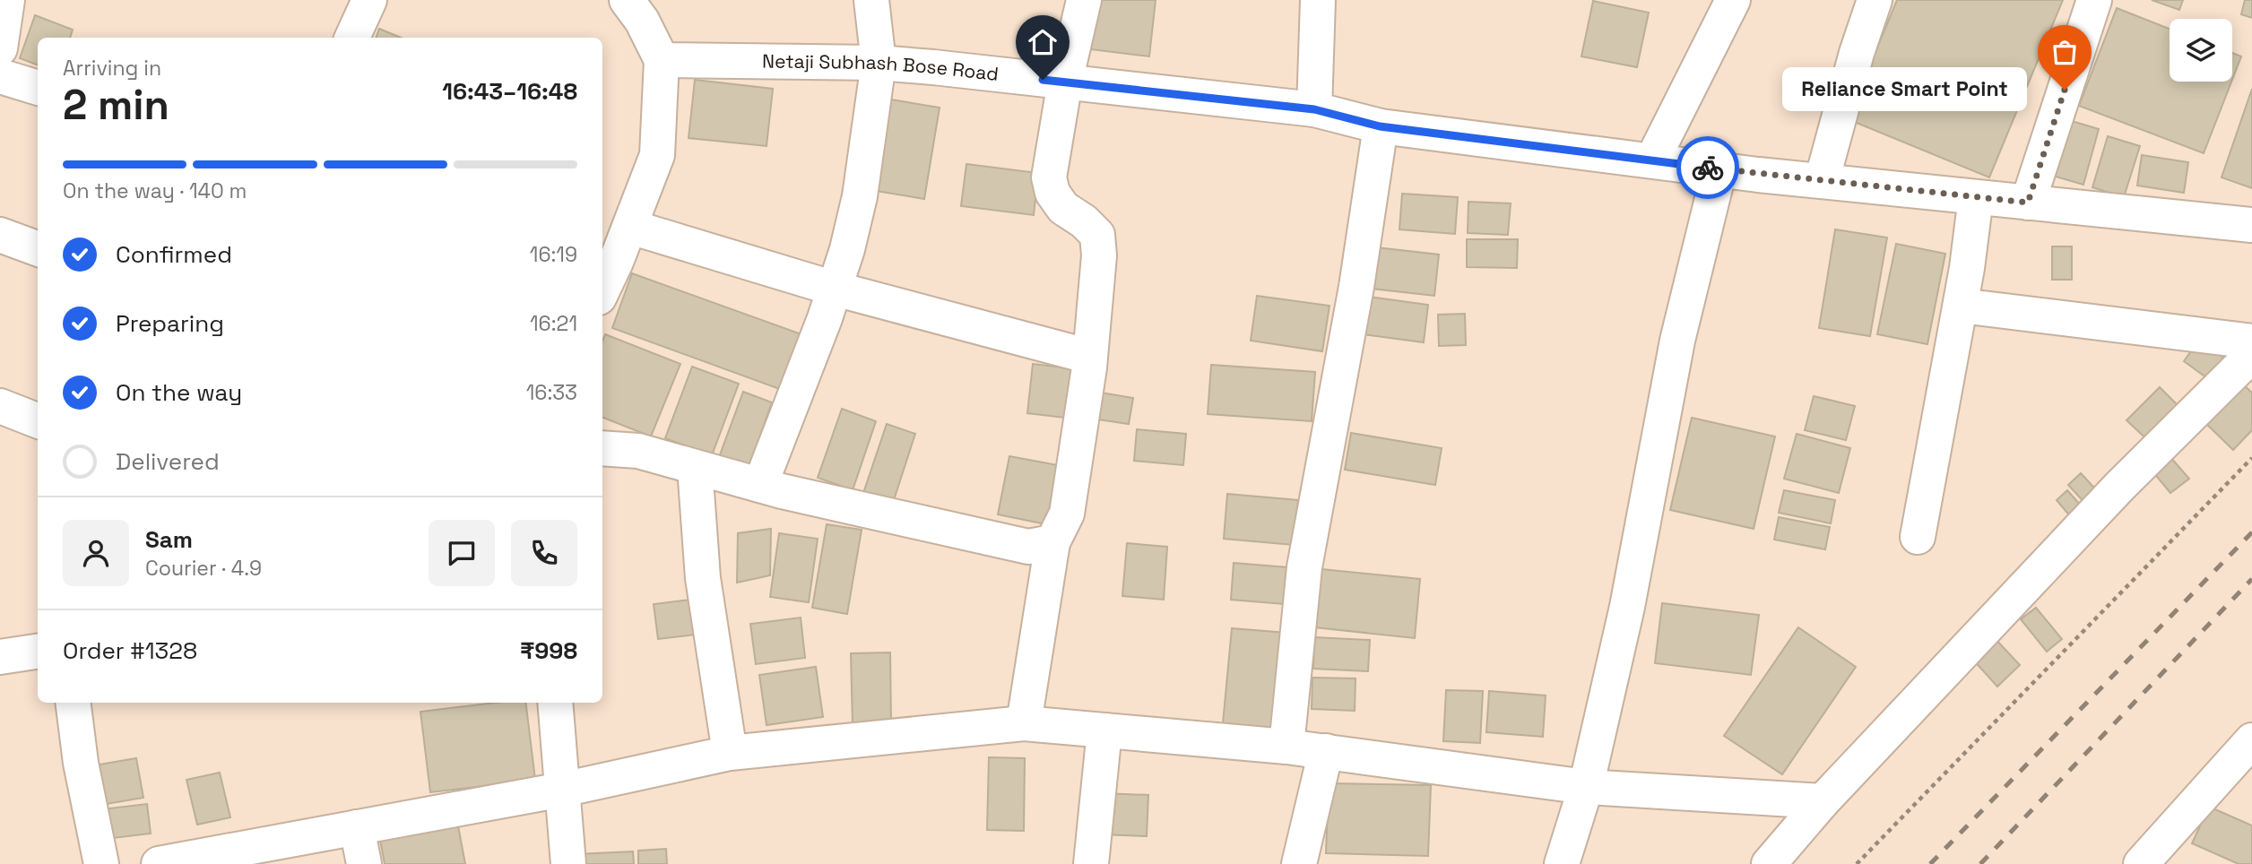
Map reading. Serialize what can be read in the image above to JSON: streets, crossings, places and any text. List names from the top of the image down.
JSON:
{
  "streets": {
    "street": ["Netaji Subhash Bose Road"]
  },
  "places": ["Reliance Smart Point"],
  "page": {
    "heading": ["2 min", "Arriving in", "16:43–16:48"],
    "panel": [
      "Sam",
      "Courier · 4.9",
      "Order #1328",
      "₹998"
    ],
    "bubble": "Reliance Smart Point",
    "bar": "On the way · 140 m",
    "list": [
      ["Confirmed", "16:19"],
      ["Preparing", "16:21"],
      ["On the way", "16:33"],
      "Delivered"
    ]
  }
}
